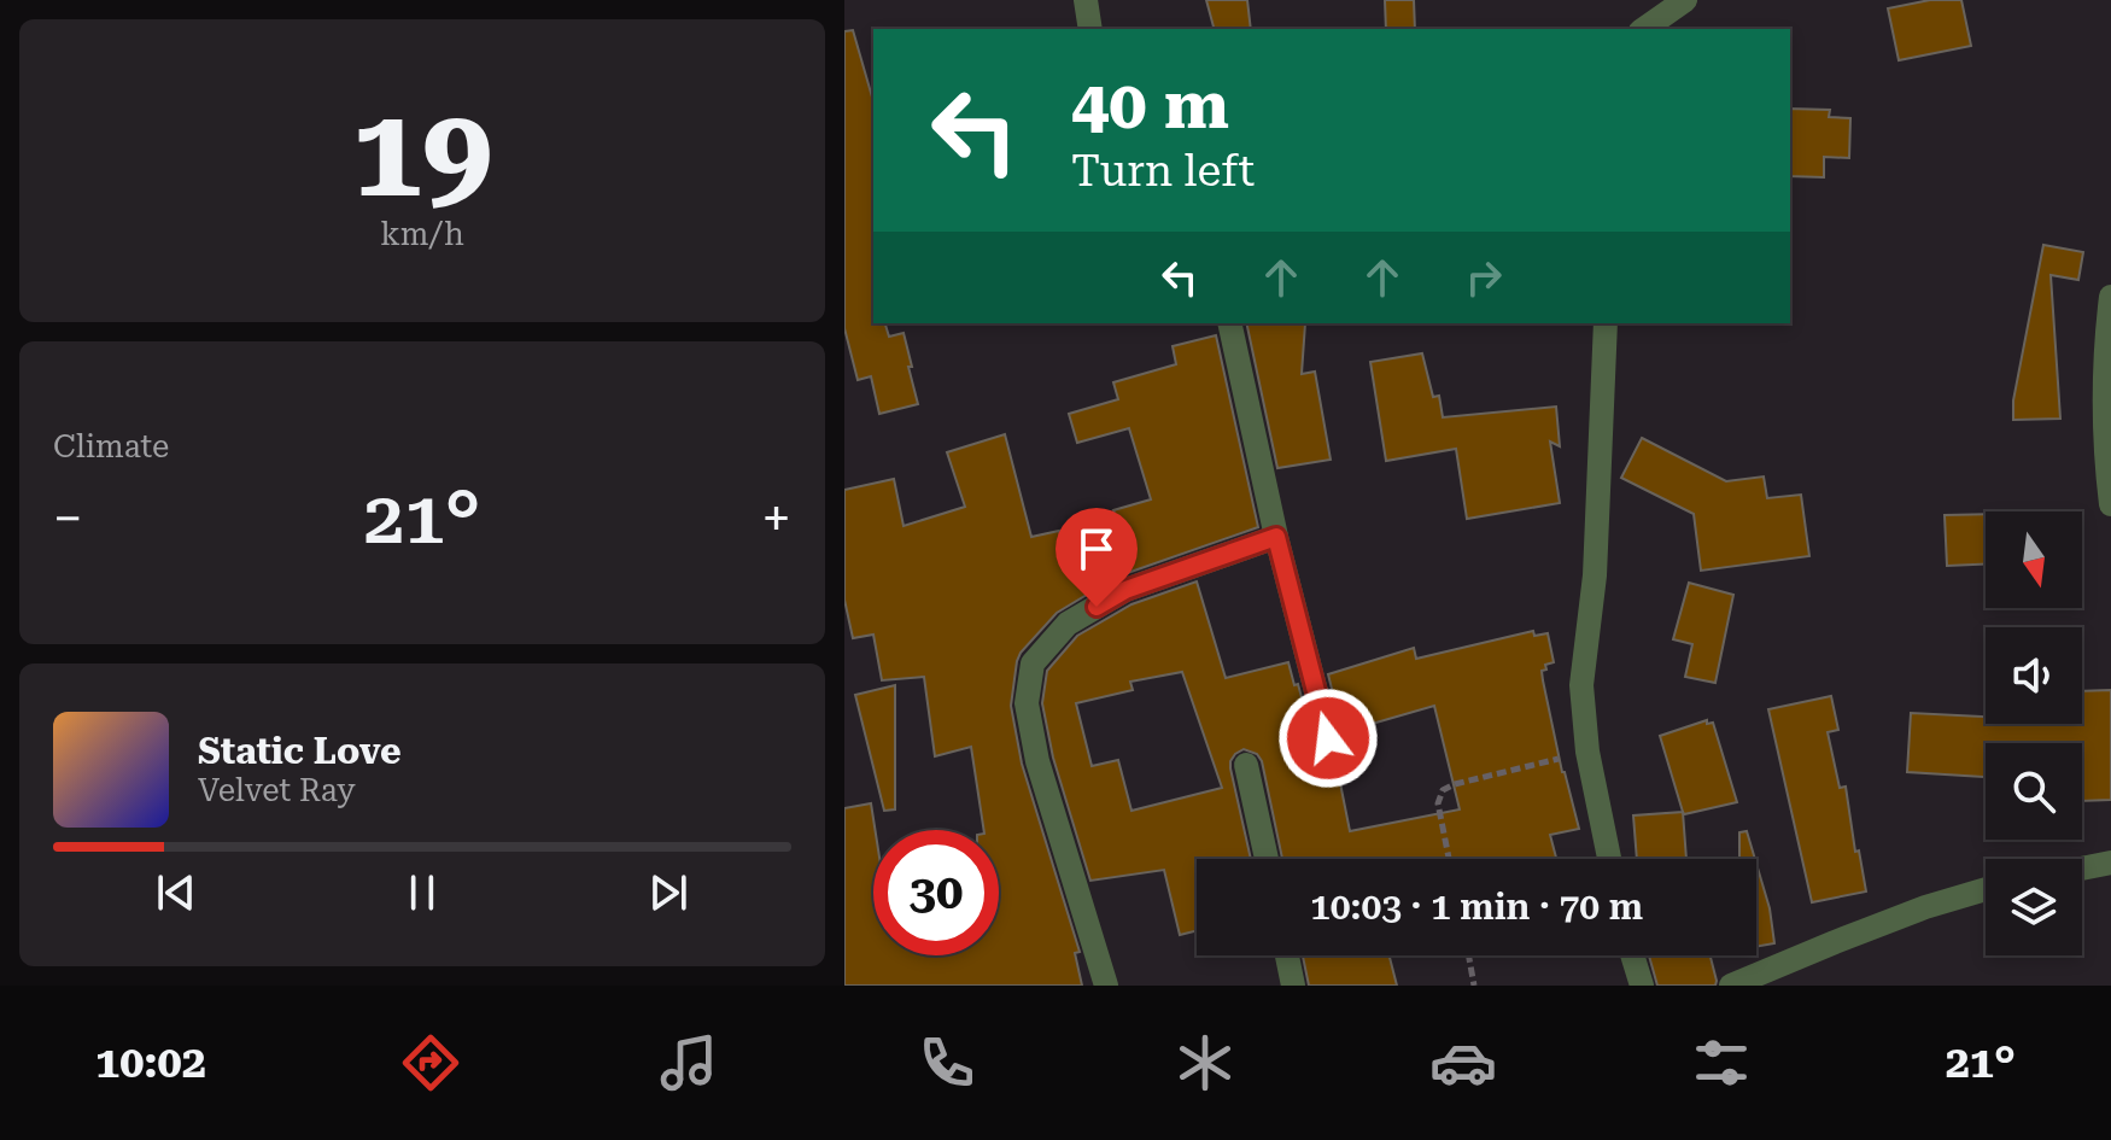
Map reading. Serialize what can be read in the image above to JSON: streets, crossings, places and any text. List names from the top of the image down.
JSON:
{
  "north": "bottom",
  "page": {
    "tile": [
      ["19", "km/h"],
      "Climate"
    ],
    "turn": ["40 m", "Turn left"],
    "heat": ["−", "21°", "+"],
    "song": ["Static Love", "Velvet Ray"],
    "limit": "30",
    "trip": "10:03 · 1 min · 70 m",
    "tabs": ["10:02", "21°"]
  }
}
